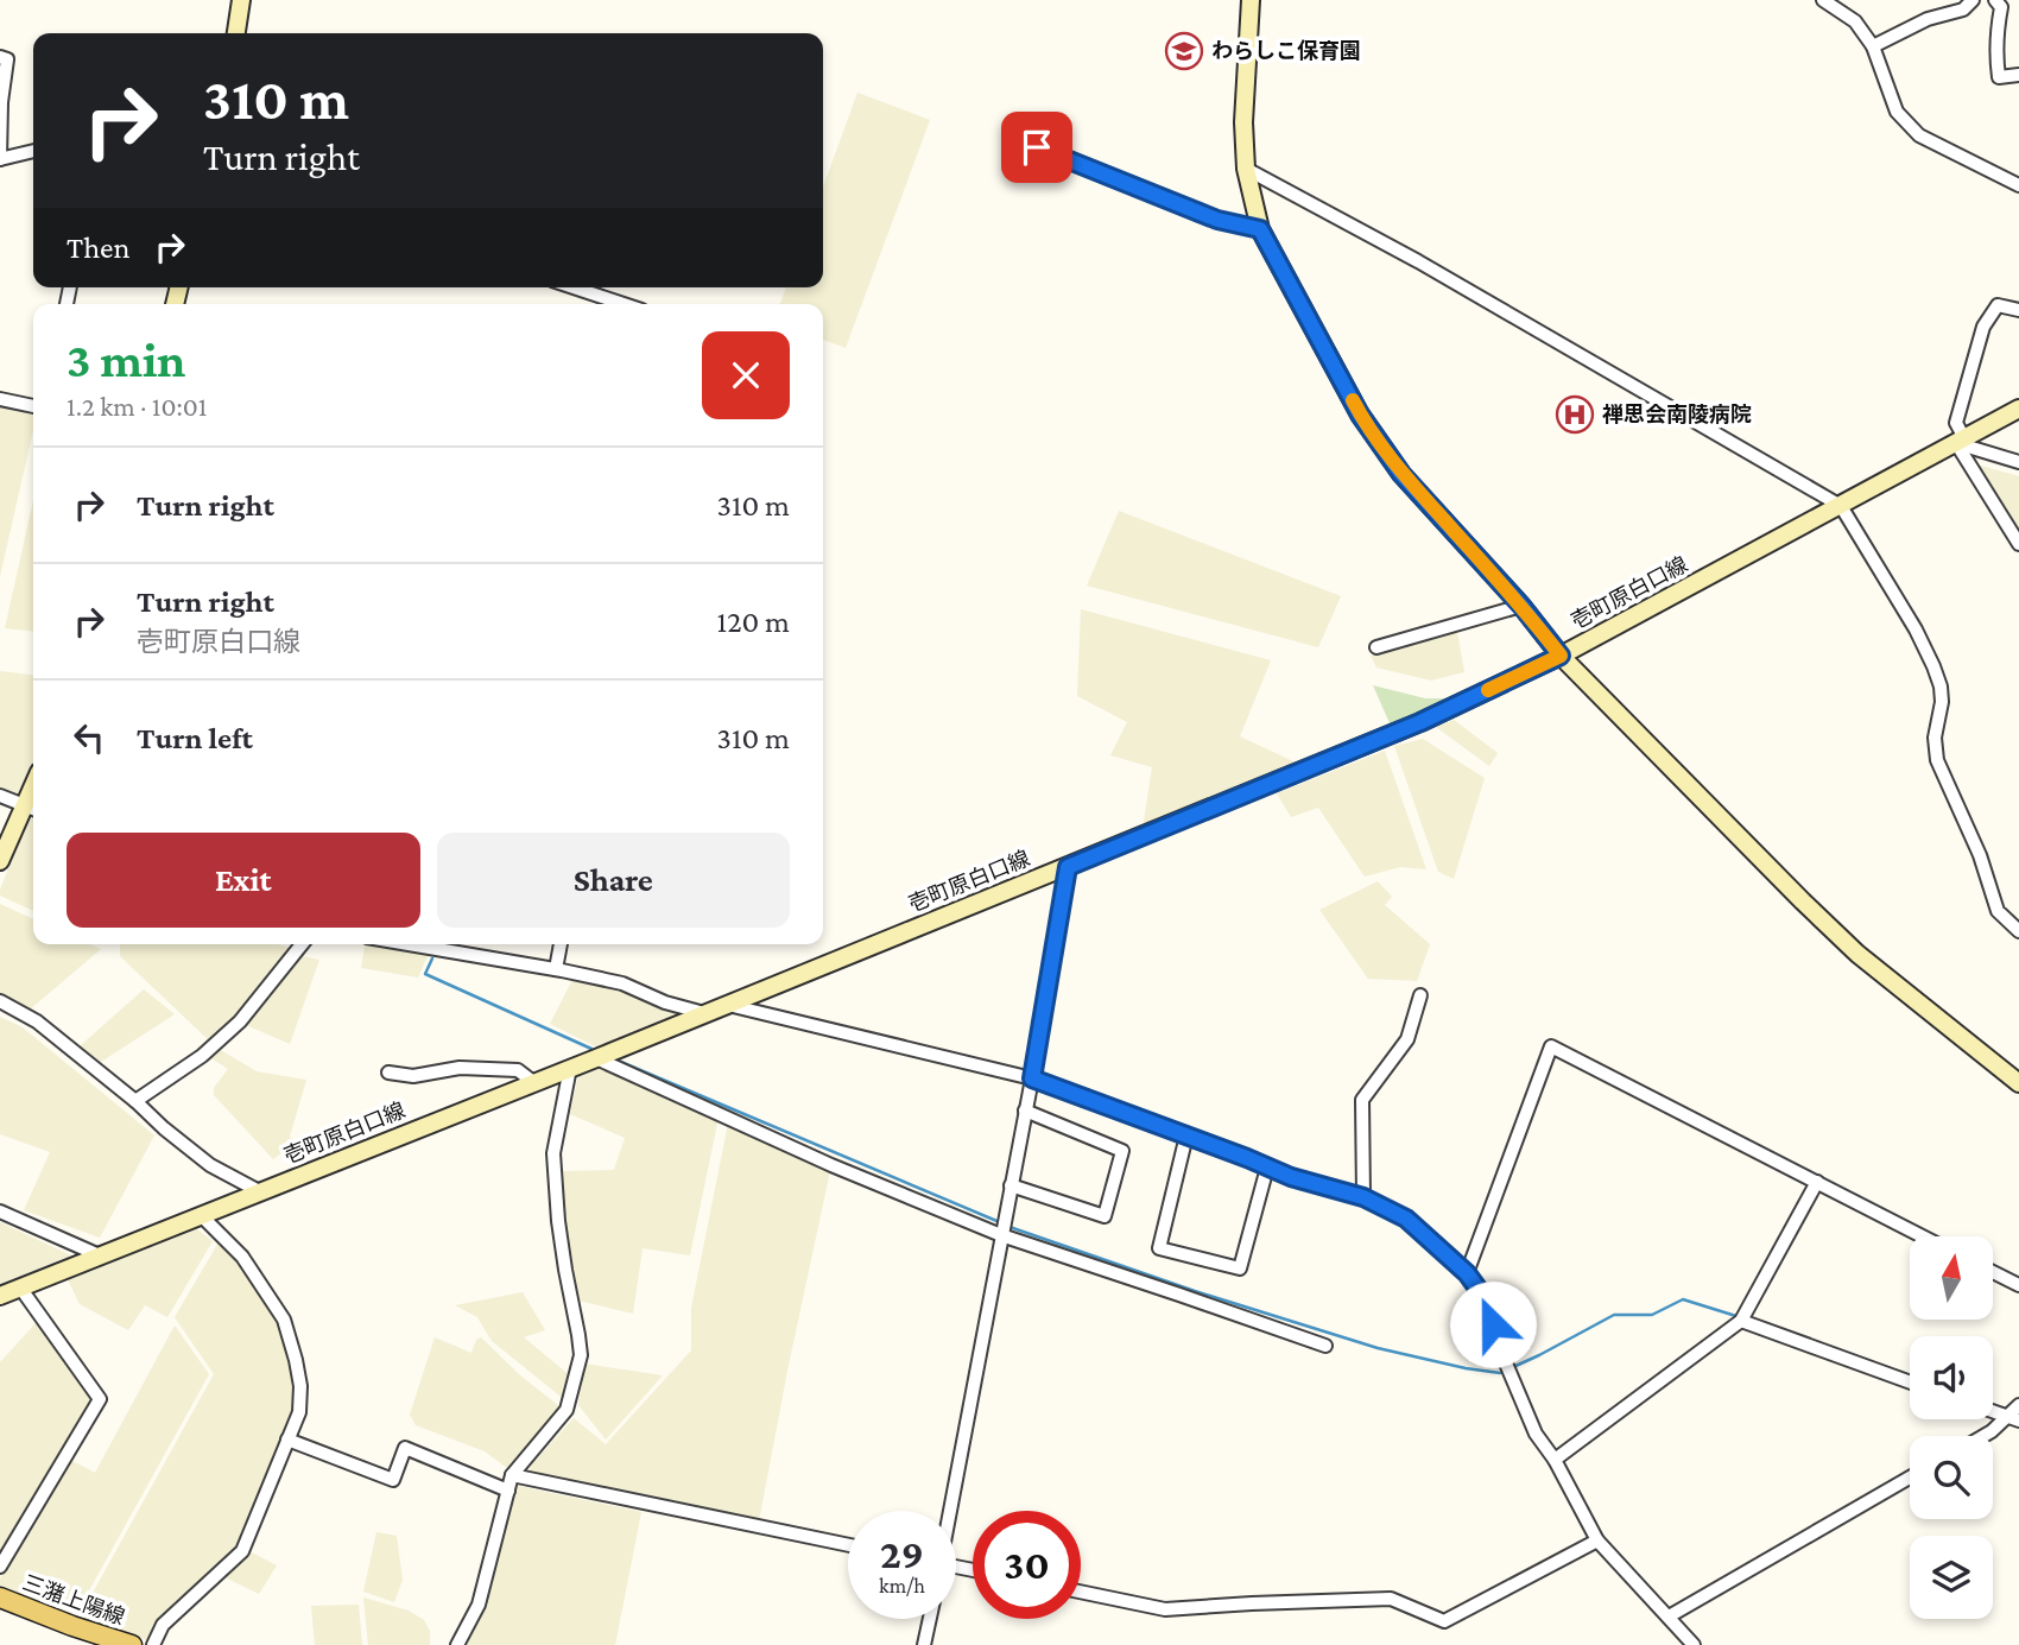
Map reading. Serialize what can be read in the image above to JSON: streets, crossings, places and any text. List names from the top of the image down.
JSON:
{
  "streets": {
    "main road": ["壱町原白口線", "三潴上陽線"]
  },
  "places": {
    "school or university": ["わらしこ保育園"],
    "hospital": ["禅思会南陵病院"]
  },
  "north": "top",
  "page": {
    "turn": ["310 m", "Turn right"],
    "then": "Then",
    "heading": ["3 min", "1.2 km · 10:01"],
    "list": [
      {
        "name": "Turn right",
        "value": "310 m"
      },
      {
        "name": "Turn right",
        "note": "壱町原白口線",
        "value": "120 m"
      },
      {
        "name": "Turn left",
        "value": "310 m"
      }
    ],
    "buttons": ["Exit", "Share"],
    "speed": "29 km/h",
    "limit": "30"
  }
}
